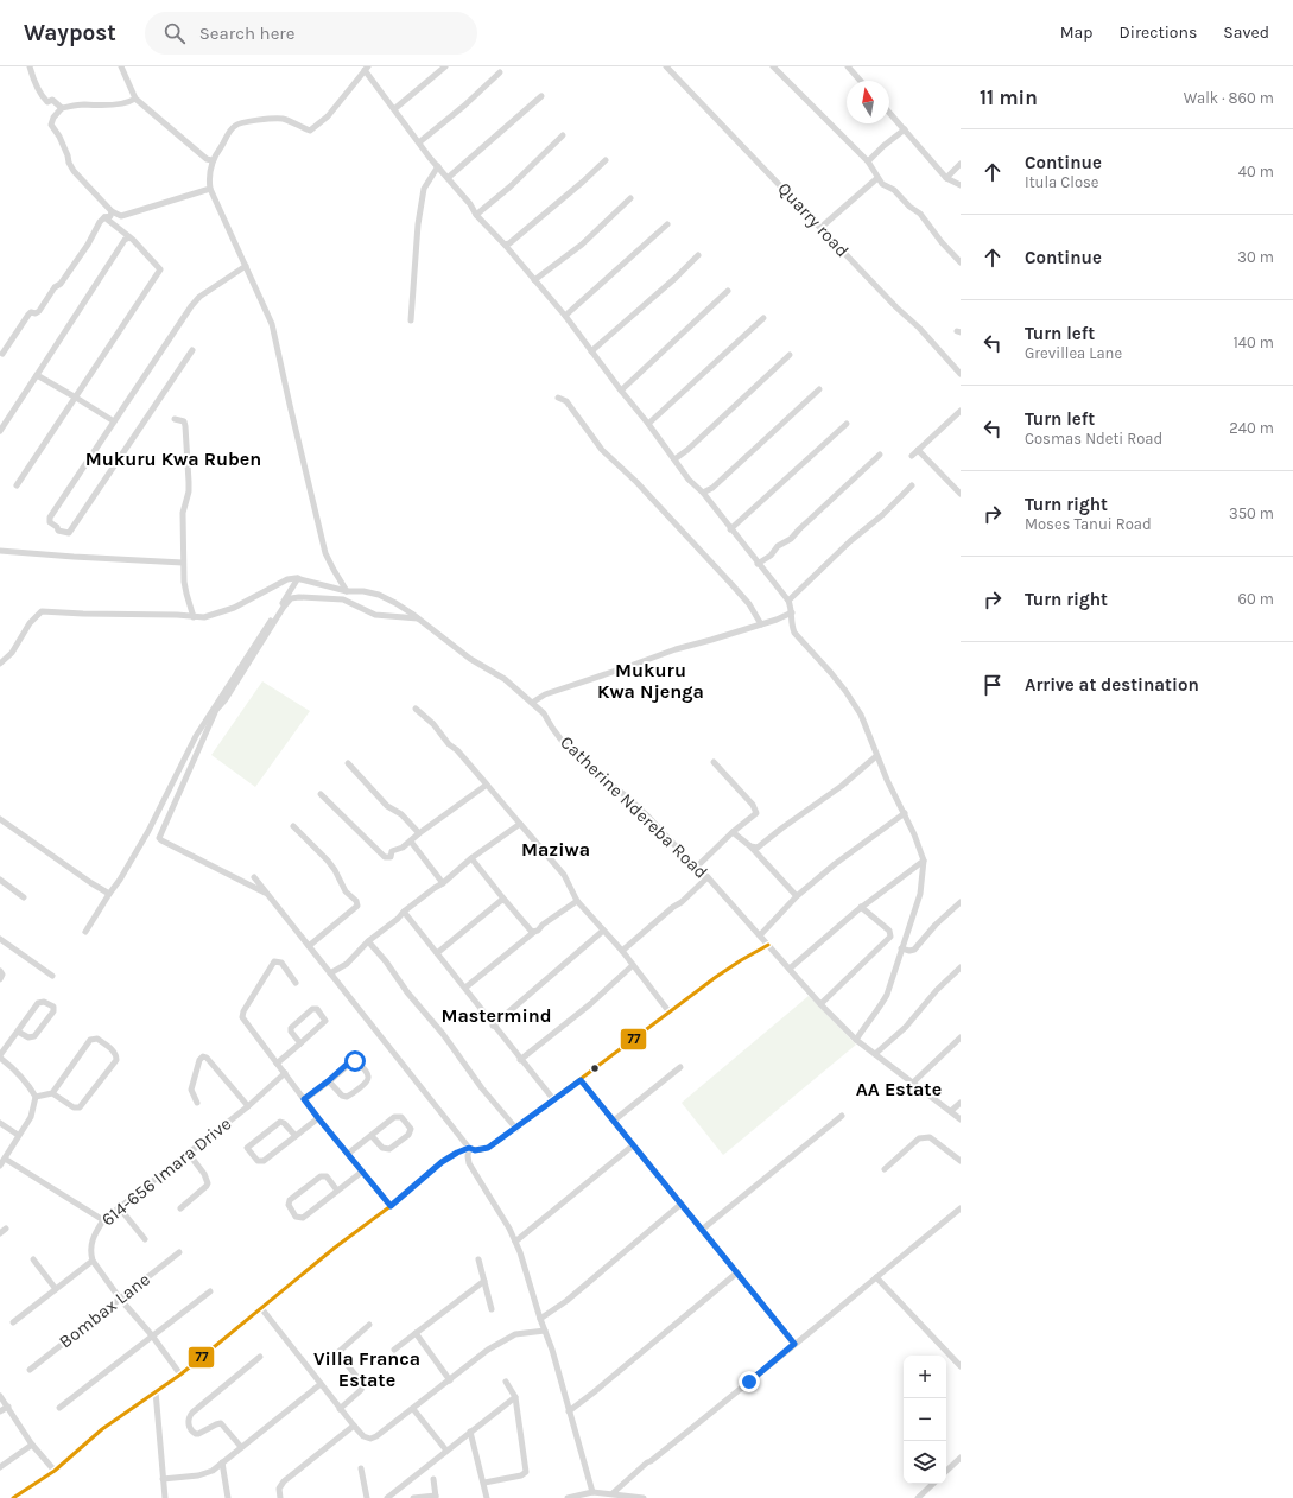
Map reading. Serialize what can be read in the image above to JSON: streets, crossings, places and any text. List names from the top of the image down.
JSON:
{
  "streets": {
    "street": [
      "Quarry road",
      "Catherine Ndereba Road",
      "614-656 Imara Drive",
      "Bombax Lane"
    ]
  },
  "districts": [
    "Mukuru Kwa Ruben",
    "Mukuru Kwa Njenga",
    "Maziwa",
    "Mastermind",
    "AA Estate",
    "Villa Franca Estate"
  ],
  "lines": ["transit line 77"],
  "north": "top",
  "page": {
    "header": "Waypost",
    "search": "Search here",
    "nav": ["Map", "Directions", "Saved"],
    "heading": ["11 min", "Walk · 860 m"],
    "list": [
      ["Continue", "Itula Close", "40 m"],
      ["Continue", "30 m"],
      ["Turn left", "Grevillea Lane", "140 m"],
      ["Turn left", "Cosmas Ndeti Road", "240 m"],
      ["Turn right", "Moses Tanui Road", "350 m"],
      ["Turn right", "60 m"],
      "Arrive at destination"
    ],
    "map_buttons": ["+", "−"]
  }
}
